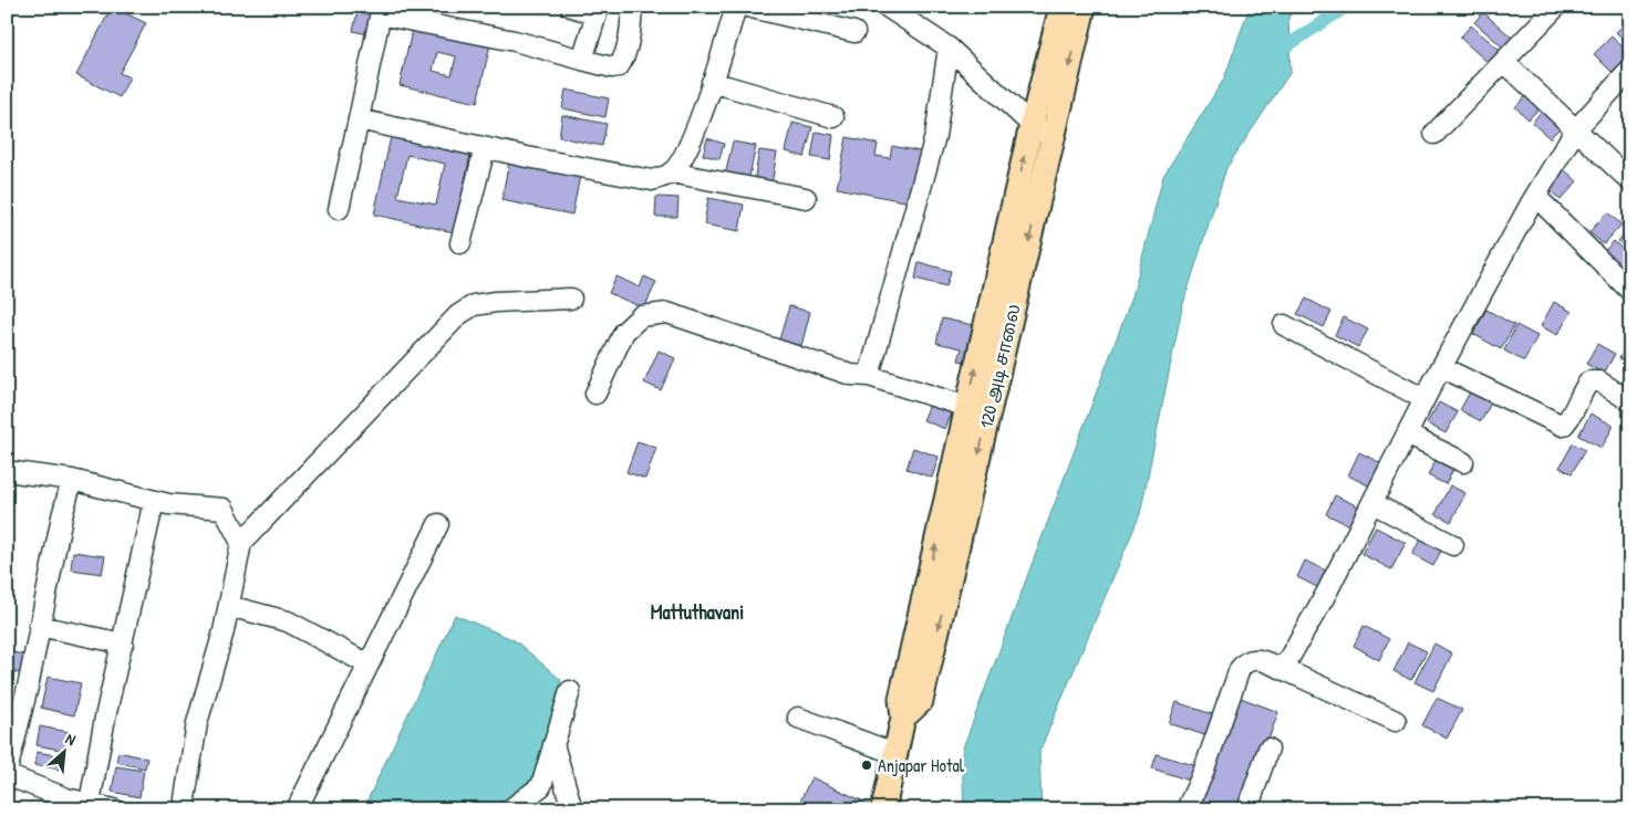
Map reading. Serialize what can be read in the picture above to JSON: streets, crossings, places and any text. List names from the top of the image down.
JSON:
{
  "streets": {
    "main road": ["120 அடி சாலை"]
  },
  "districts": ["Mattuthavani"],
  "places": ["Anjapar Hotal"],
  "north": "top right"
}
